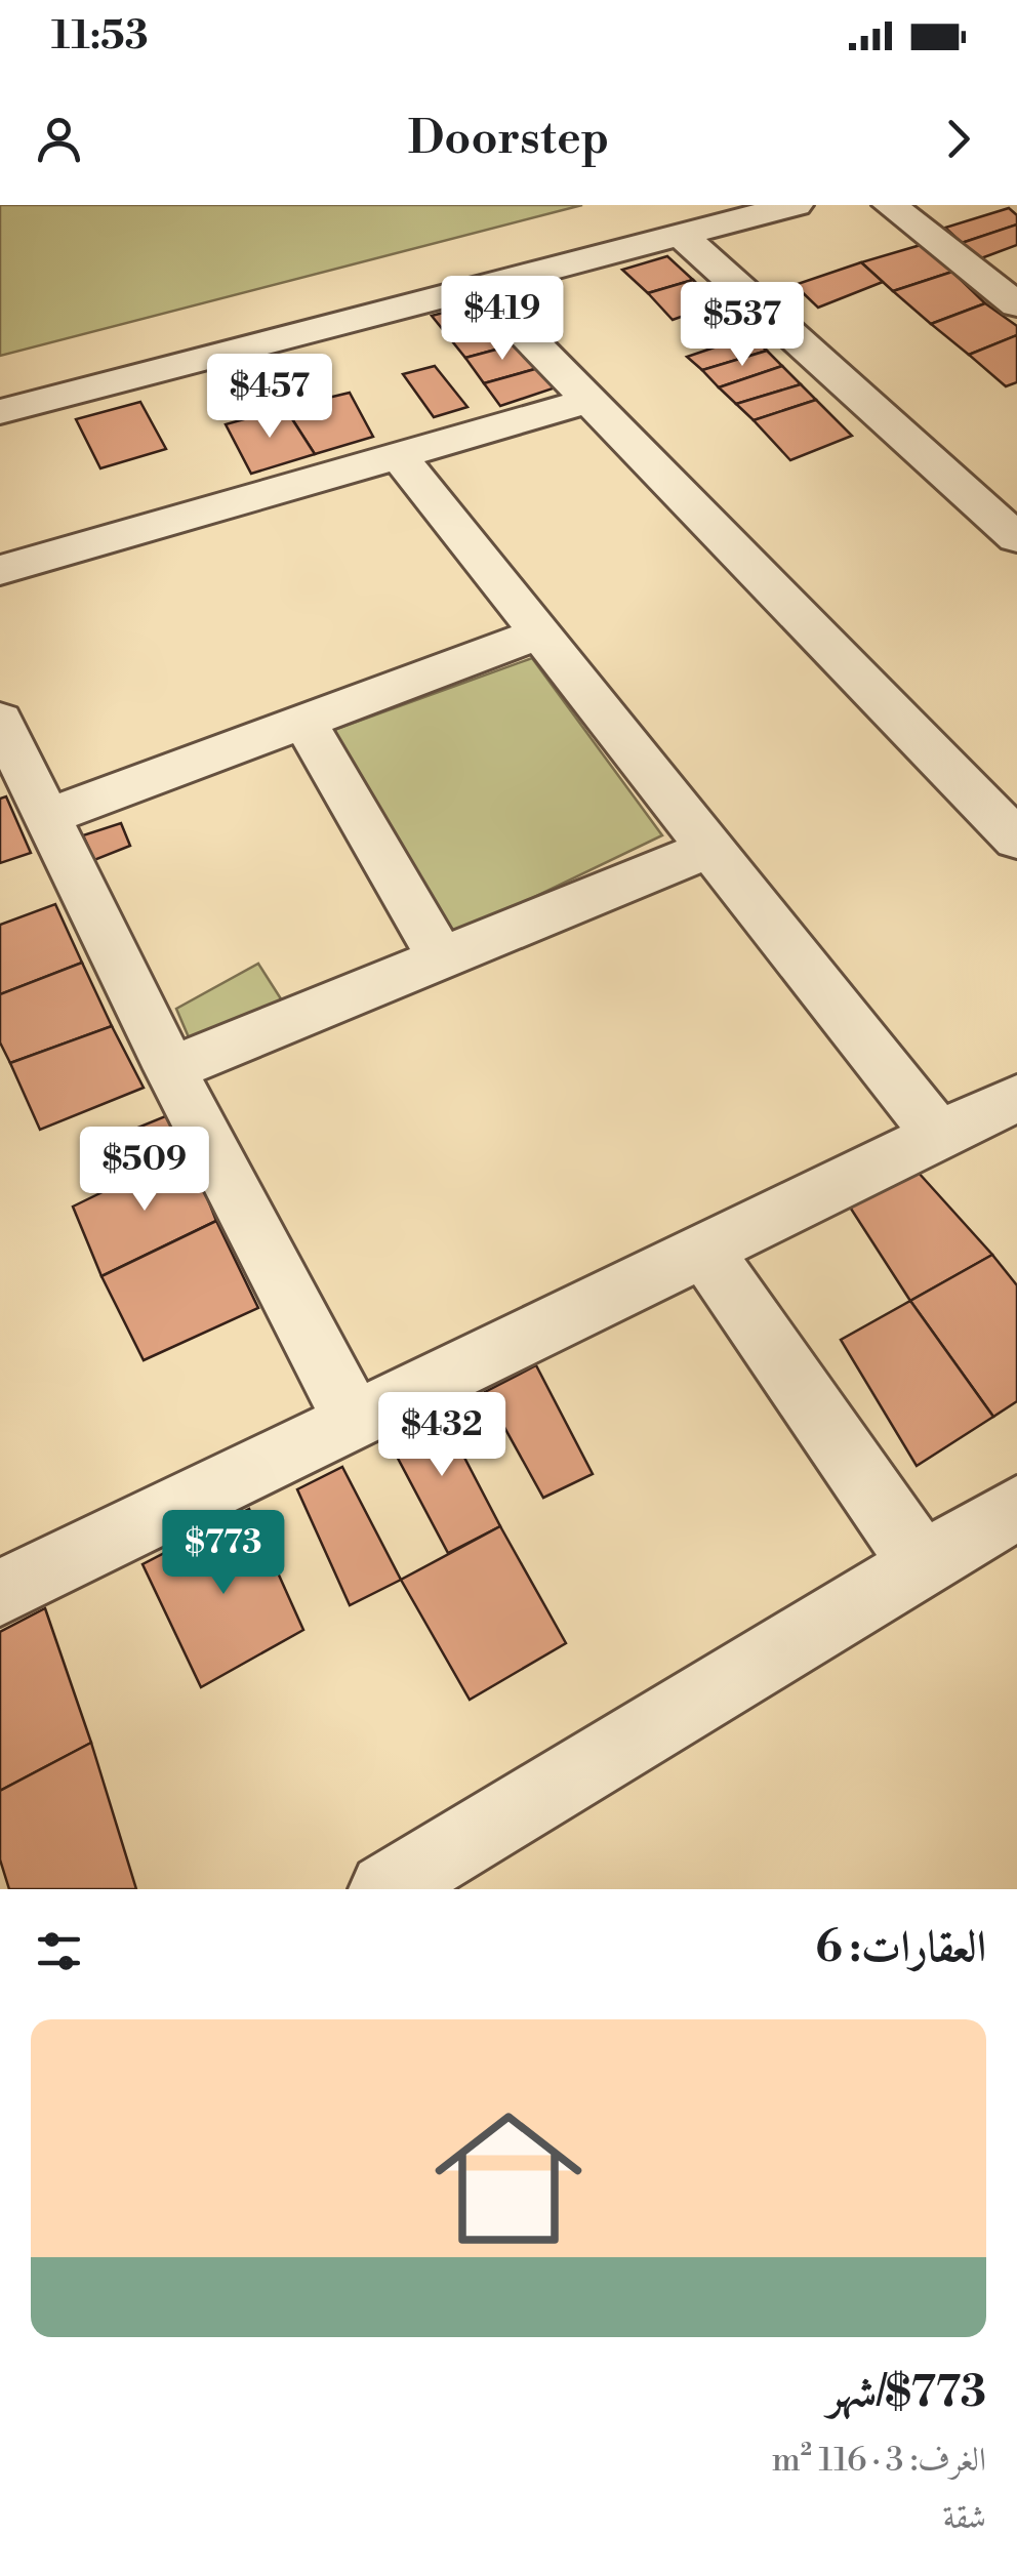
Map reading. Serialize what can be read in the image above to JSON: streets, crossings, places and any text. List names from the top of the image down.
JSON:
{
  "page": {
    "status": "11:53",
    "header": "Doorstep",
    "price": [
      "$419",
      "$537",
      "$457",
      "$509",
      "$432",
      "$773"
    ],
    "heading": "العقارات: 6",
    "list": [
      {
        "name": "$773/شهر",
        "note": "الغرف: 3 · 116 m² · شقة"
      }
    ]
  }
}
